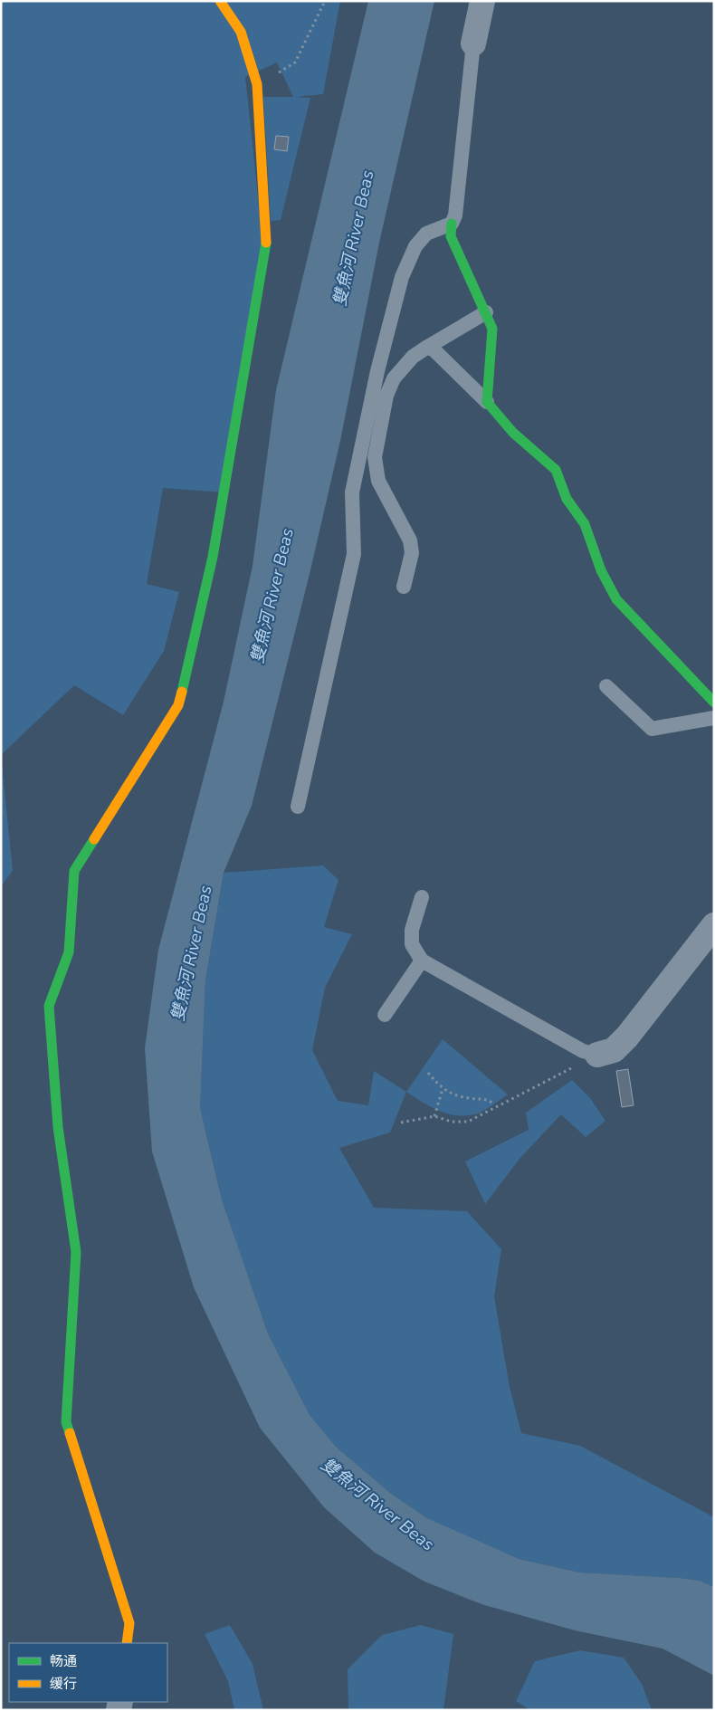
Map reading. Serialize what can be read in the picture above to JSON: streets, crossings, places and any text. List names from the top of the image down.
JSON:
{
  "water": ["雙魚河 River Beas"],
  "legend": ["畅通", "缓行"]
}
